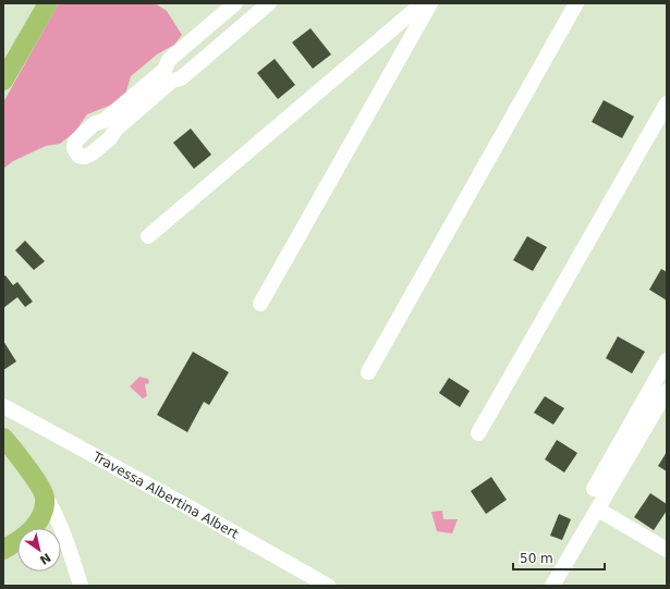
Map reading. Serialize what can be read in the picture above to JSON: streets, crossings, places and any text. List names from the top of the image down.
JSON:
{
  "streets": {
    "street": ["Travessa Albertina Albert"]
  },
  "scale_bar": "50 m",
  "north": "bottom right"
}
